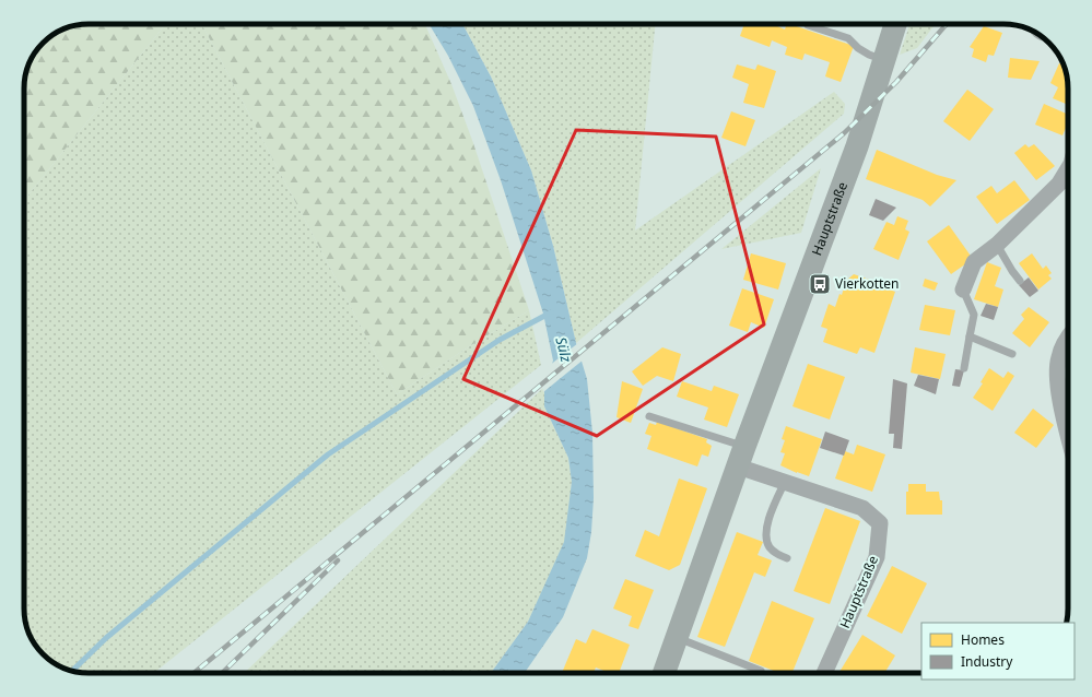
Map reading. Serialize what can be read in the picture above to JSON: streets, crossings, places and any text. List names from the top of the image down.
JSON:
{
  "streets": {
    "main road": ["Hauptstraße"]
  },
  "water": ["Sülz"],
  "places": {
    "bus stop": ["Vierkotten"]
  },
  "legend": ["Homes", "Industry"]
}
